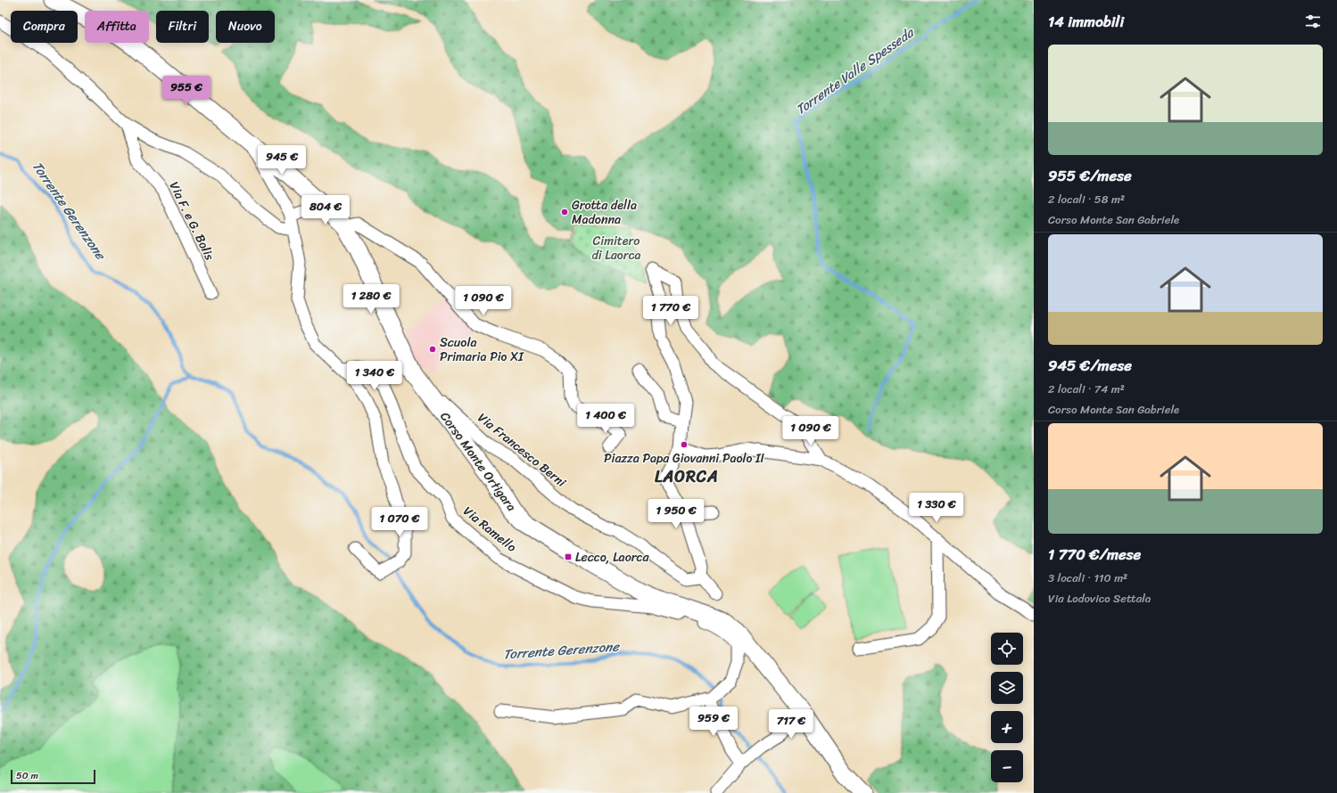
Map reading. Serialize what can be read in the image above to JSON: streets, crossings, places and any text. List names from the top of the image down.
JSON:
{
  "streets": {
    "main road": ["Corso Monte Ortigara"],
    "street": ["Via F. e G. Bolis", "Via Francesco Berni", "Via Ramello"]
  },
  "crossings": [
    ["Via Francesco Berni", "Corso Monte Ortigara"],
    ["Corso Monte Ortigara", "Via Ramello"]
  ],
  "districts": ["LAORCA"],
  "water": ["Torrente Valle Spesseda", "Torrente Gerenzone"],
  "parks": ["Cimitero di Laorca"],
  "places": {
    "other": ["Grotta della Madonna", "Scuola Primaria Pio XI", "Piazza Papa Giovanni Paolo II"],
    "transit": ["Lecco, Laorca"]
  },
  "scale_bar": "50 m",
  "page": {
    "heading": "14 immobili",
    "chip": [
      "Compra",
      "Affitta",
      "Filtri",
      "Nuovo"
    ],
    "list": [
      {
        "name": "955 €/mese",
        "note": "2 locali · 58 m² · Corso Monte San Gabriele"
      },
      {
        "name": "945 €/mese",
        "note": "2 locali · 74 m² · Corso Monte San Gabriele"
      },
      {
        "name": "1 770 €/mese",
        "note": "3 locali · 110 m² · Via Lodovico Settala"
      }
    ],
    "price": [
      "955 €",
      "945 €",
      "804 €",
      "1 280 €",
      "1 090 €",
      "1 770 €",
      "1 340 €",
      "1 400 €",
      "1 090 €",
      "1 330 €",
      "1 950 €",
      "1 070 €",
      "959 €",
      "717 €"
    ],
    "map_buttons": ["+", "−"],
    "scale": "50 m"
  }
}
